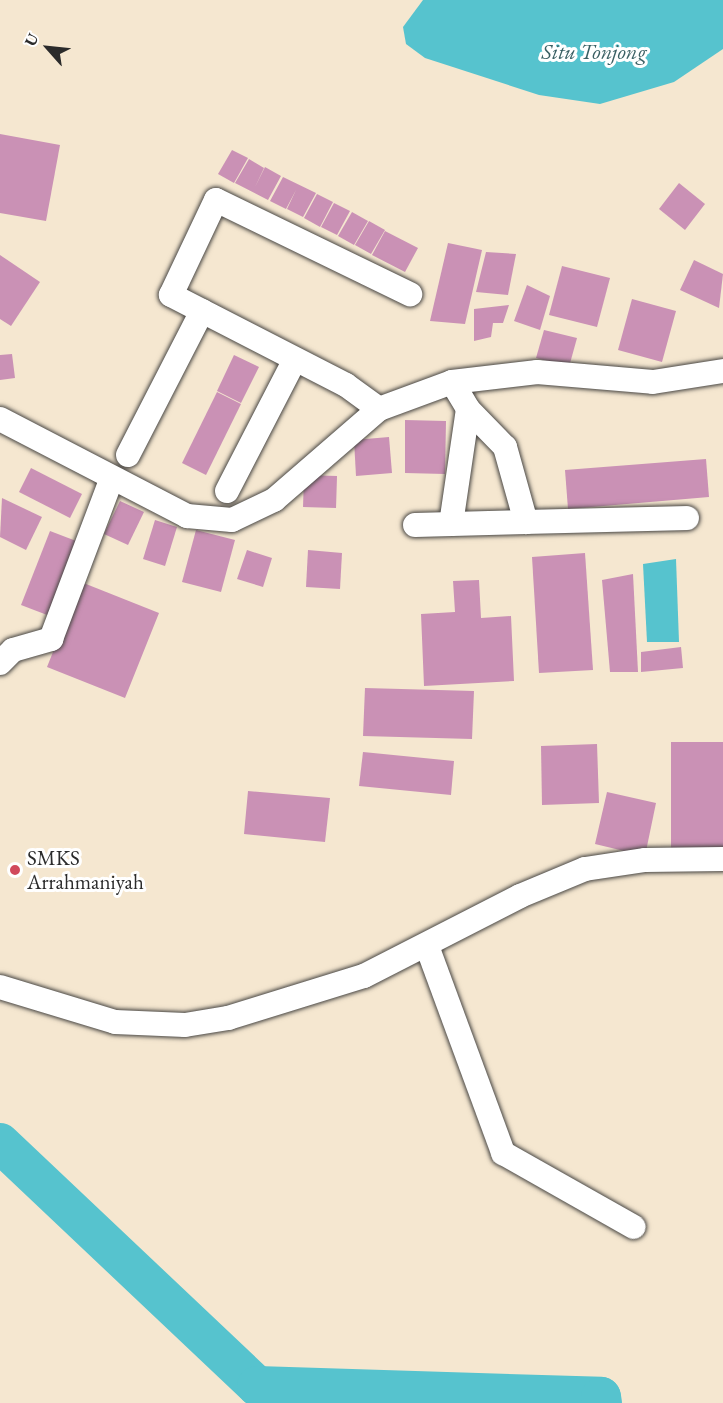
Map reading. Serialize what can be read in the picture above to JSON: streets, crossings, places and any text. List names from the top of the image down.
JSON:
{
  "water": ["Situ Tonjong"],
  "places": ["SMKS Arrahmaniyah"],
  "north": "top left"
}
